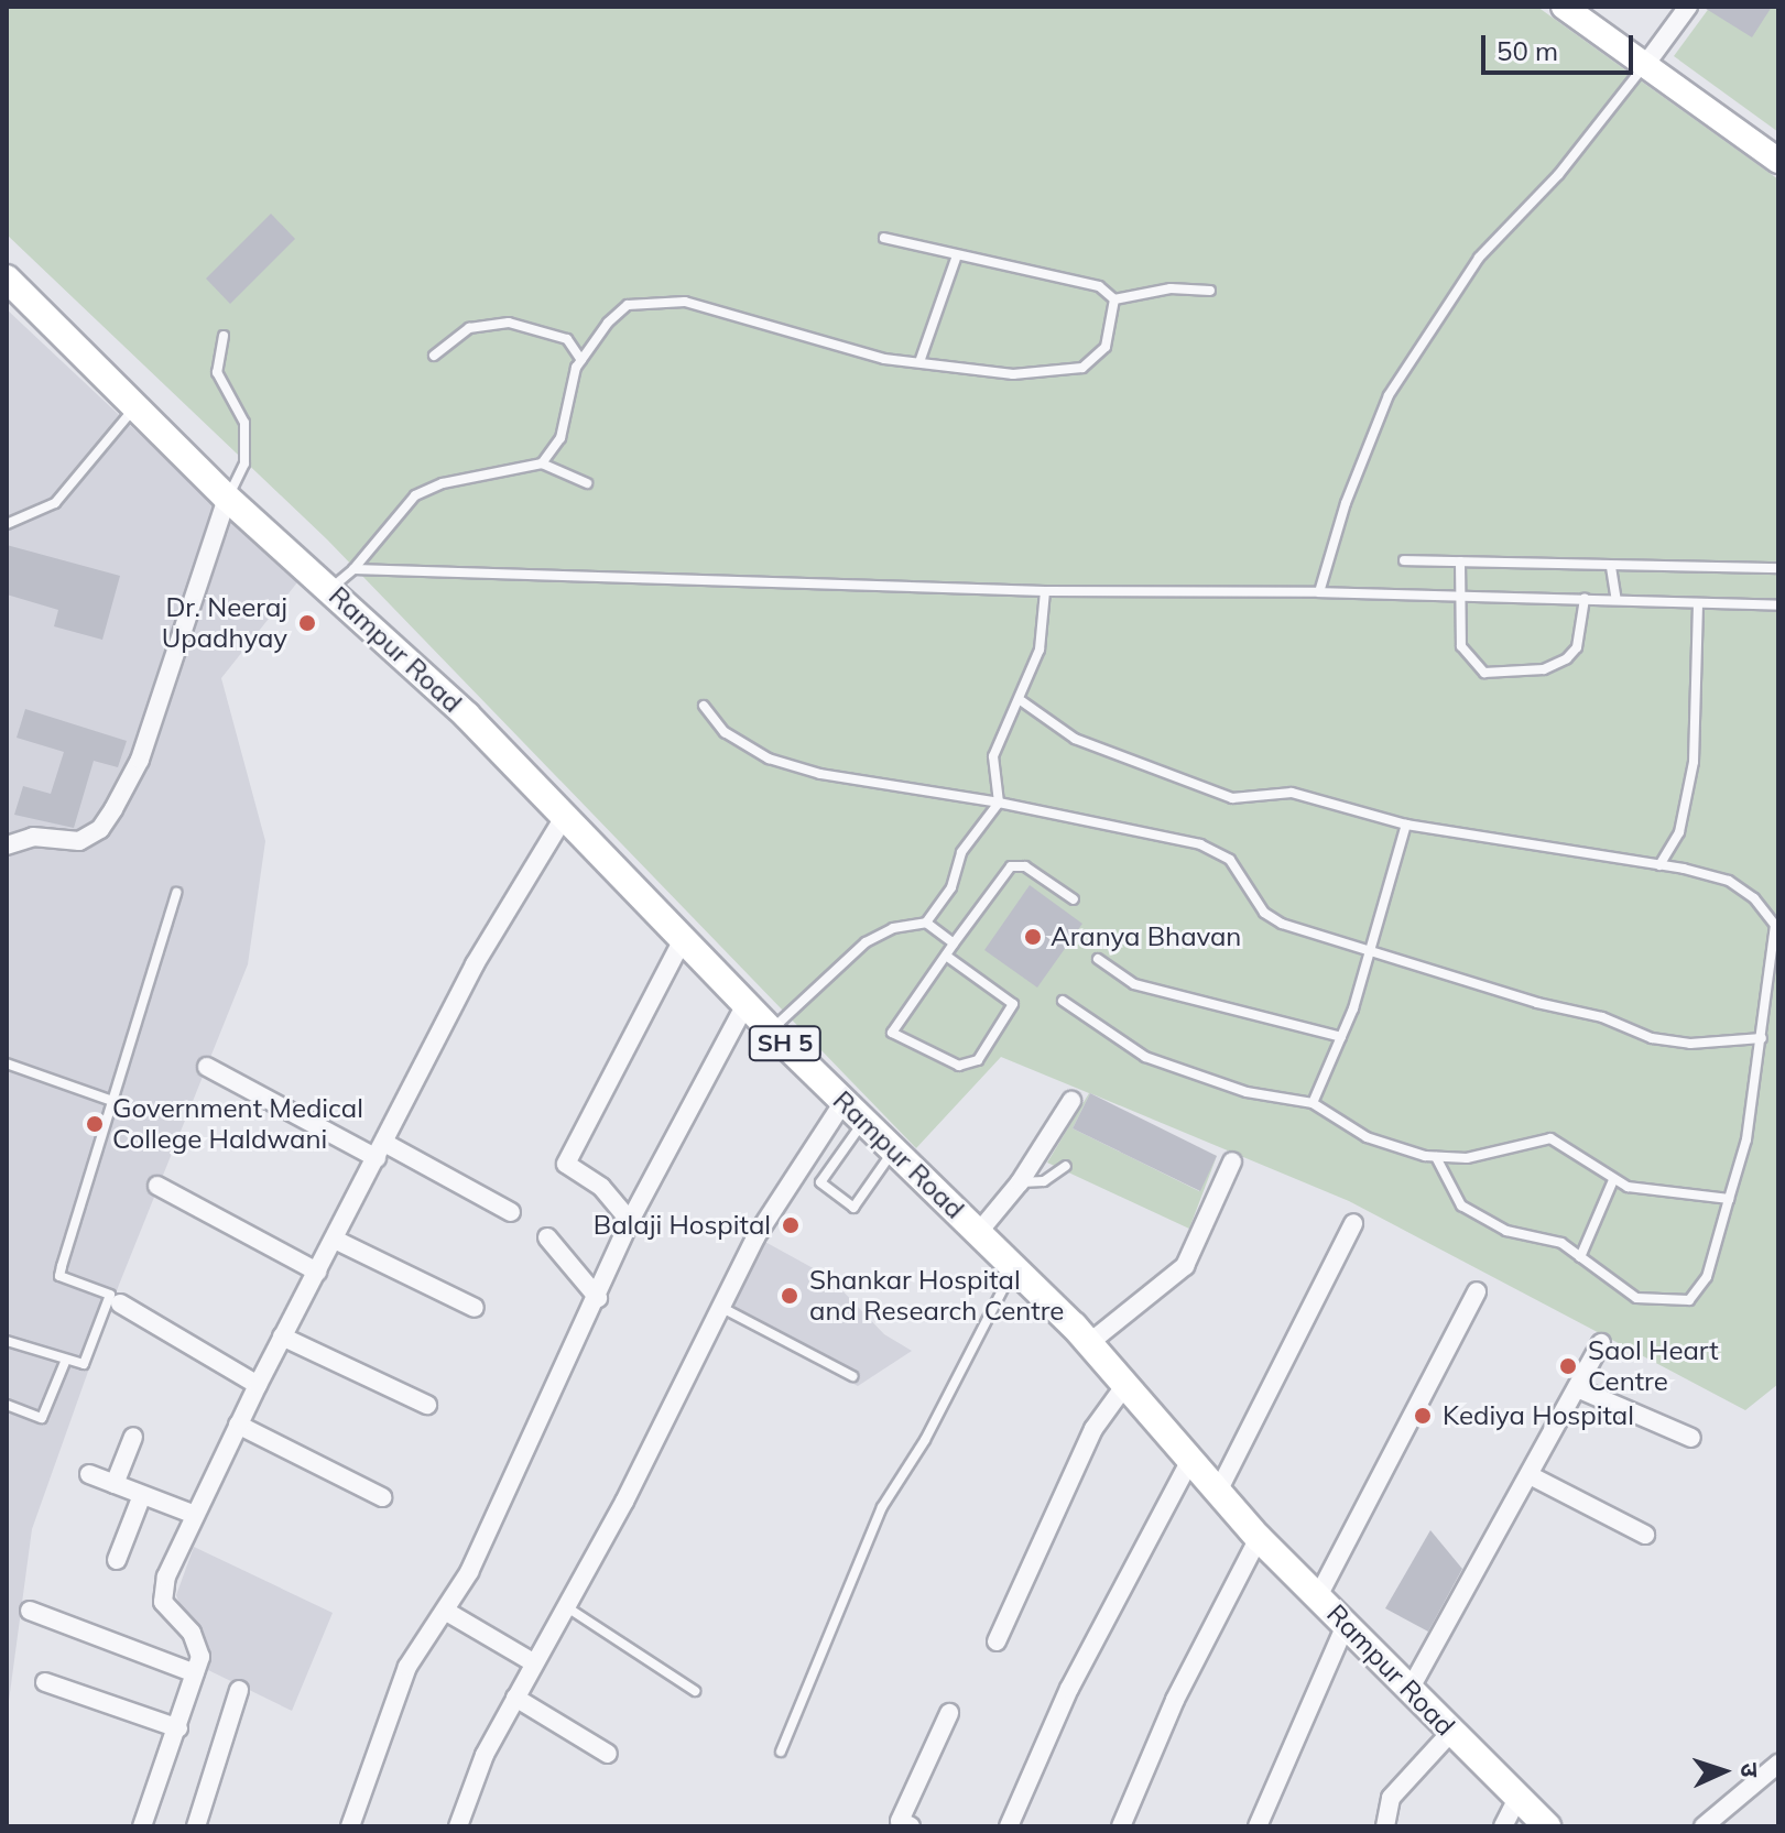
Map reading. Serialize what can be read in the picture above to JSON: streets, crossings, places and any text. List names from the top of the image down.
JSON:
{
  "streets": {
    "main road": ["Rampur Road", "SH 5"]
  },
  "places": [
    "Dr. Neeraj Upadhyay",
    "Aranya Bhavan",
    "Government Medical College Haldwani",
    "Balaji Hospital",
    "Shankar Hospital and Research Centre",
    "Saol Heart Centre",
    "Kediya Hospital"
  ],
  "scale_bar": "50 m",
  "north": "right"
}
